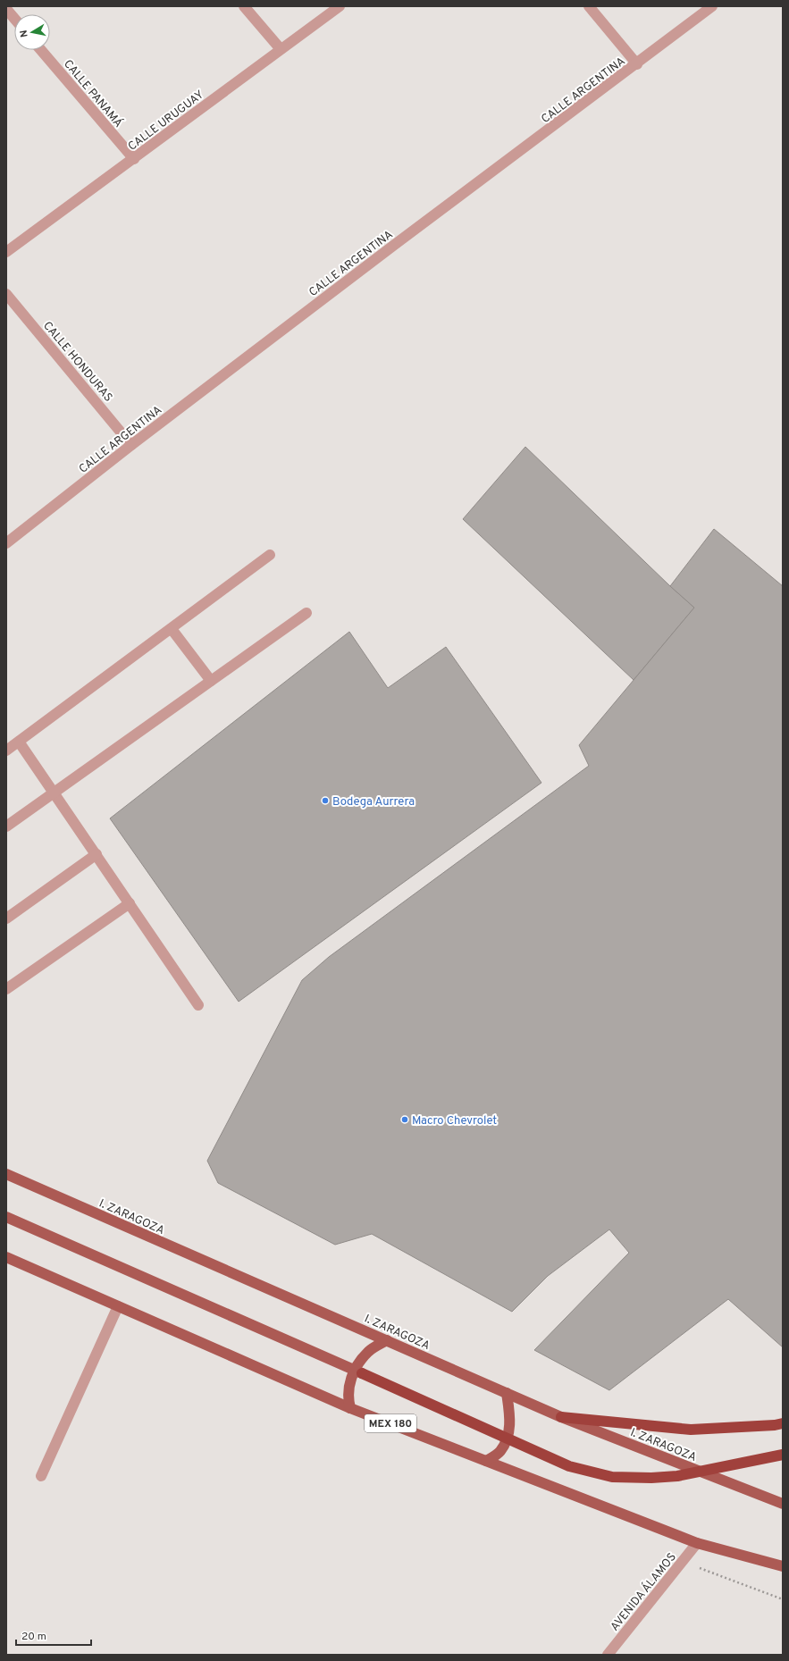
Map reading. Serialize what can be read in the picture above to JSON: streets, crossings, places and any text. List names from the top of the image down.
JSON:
{
  "streets": {
    "main road": ["I. ZARAGOZA", "MEX 180"],
    "street": [
      "CALLE ARGENTINA",
      "CALLE PANAMÁ",
      "CALLE URUGUAY",
      "CALLE HONDURAS",
      "AVENIDA ÁLAMOS"
    ]
  },
  "crossings": [
    ["CALLE ARGENTINA", "CALLE HONDURAS"],
    ["CALLE PANAMÁ", "CALLE URUGUAY"],
    ["MEX 180", "AVENIDA ÁLAMOS"]
  ],
  "places": ["Bodega Aurrera", "Macro Chevrolet"],
  "scale_bar": "20 m",
  "north": "left"
}
